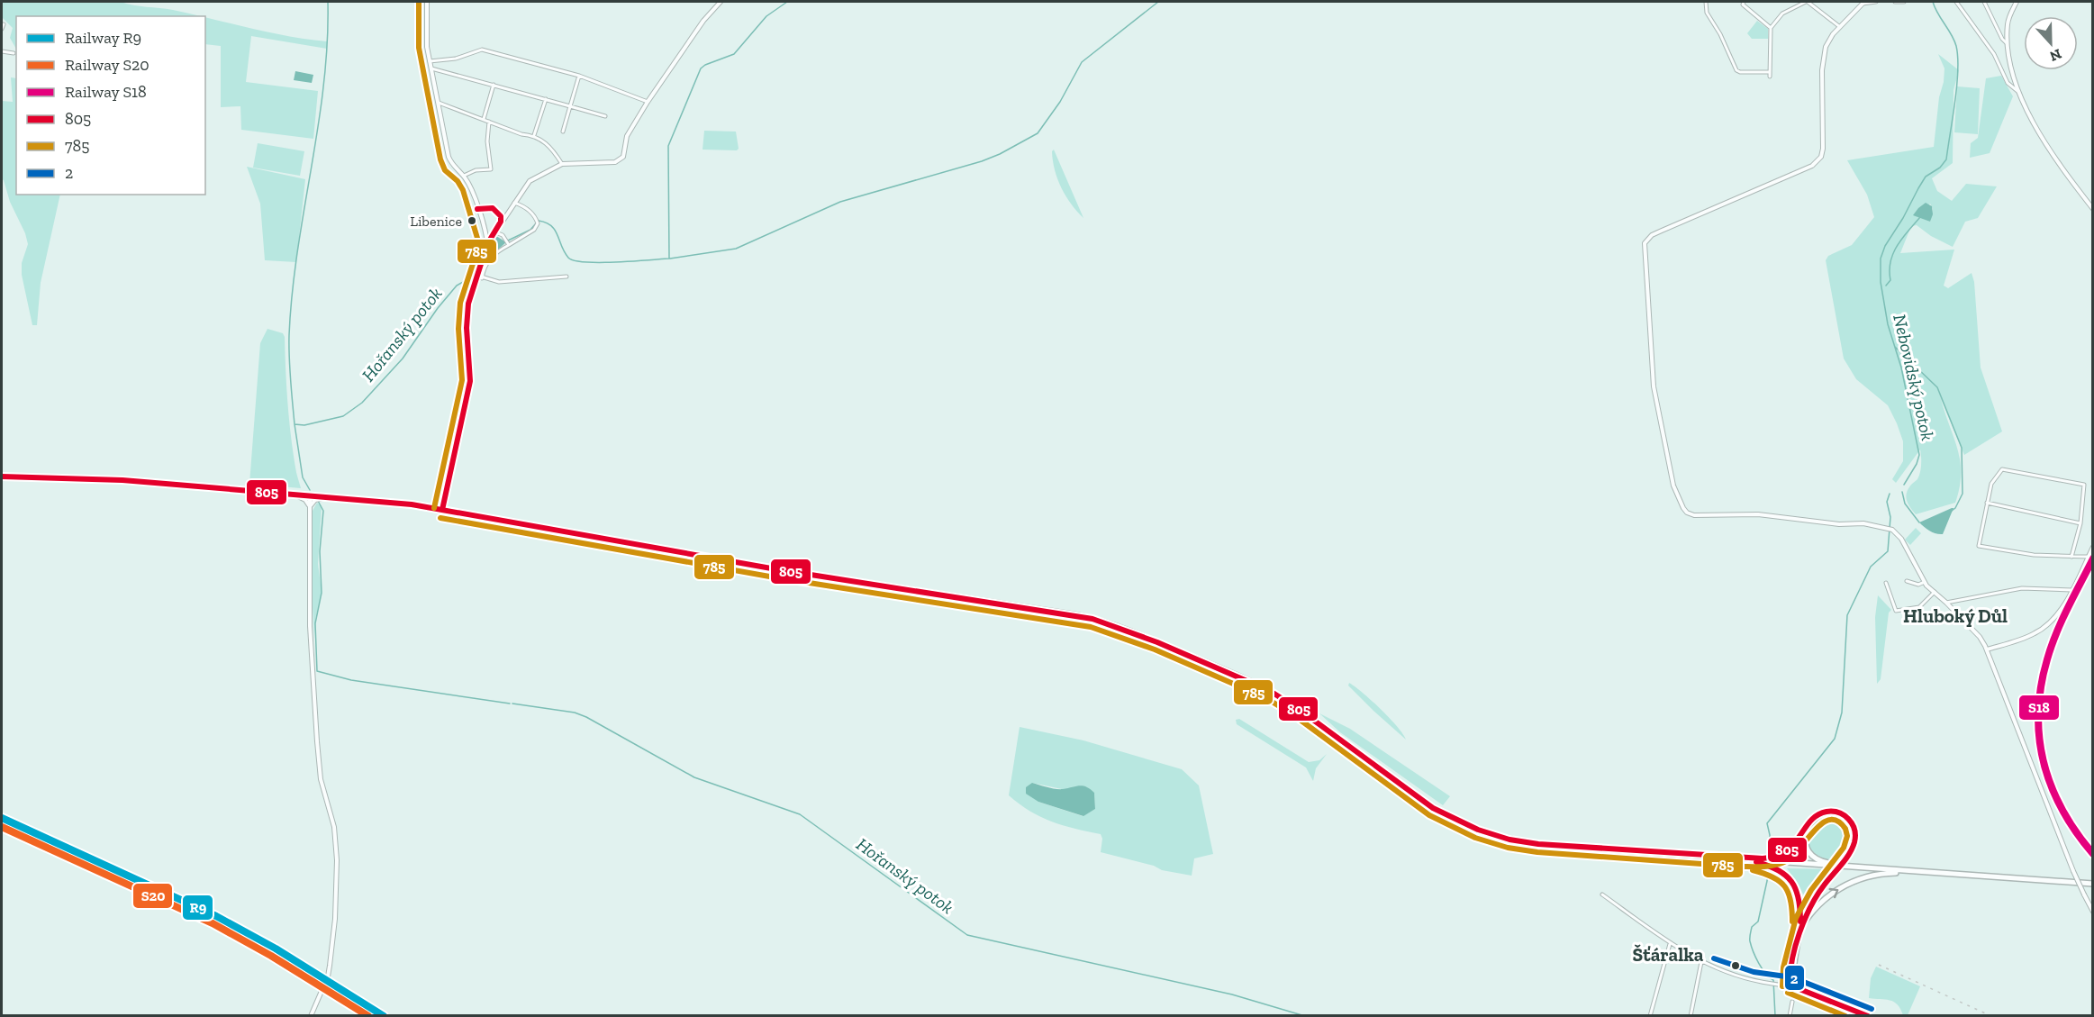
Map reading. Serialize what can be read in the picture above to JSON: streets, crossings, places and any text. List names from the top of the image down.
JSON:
{
  "districts": ["Hluboký Důl", "Šťáralka"],
  "water": ["Hořanský potok", "Nebovidský potok"],
  "places": ["Libenice"],
  "lines": [
    "transit line 785",
    "transit line 805",
    "rail line S18",
    "rail line R9",
    "rail line S20",
    "transit line 2"
  ],
  "legend": [
    "Railway R9",
    "Railway S20",
    "Railway S18",
    "805",
    "785",
    "2"
  ],
  "north": "bottom"
}
